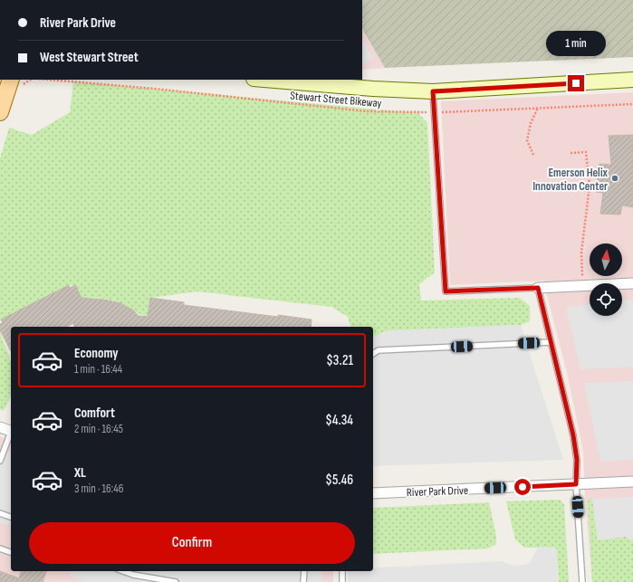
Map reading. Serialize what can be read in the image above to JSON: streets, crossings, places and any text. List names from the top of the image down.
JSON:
{
  "streets": {
    "street": ["River Park Drive"],
    "path": ["Stewart Street Bikeway"]
  },
  "places": ["Emerson Helix Innovation Center"],
  "north": "top",
  "page": {
    "banner": ["River Park Drive", "West Stewart Street"],
    "bubble": "1 min",
    "list": [
      {
        "name": "Economy",
        "note": "1 min · 16:44",
        "value": "$3.21"
      },
      {
        "name": "Comfort",
        "note": "2 min · 16:45",
        "value": "$4.34"
      },
      {
        "name": "XL",
        "note": "3 min · 16:46",
        "value": "$5.46"
      }
    ],
    "buttons": "Confirm"
  }
}
